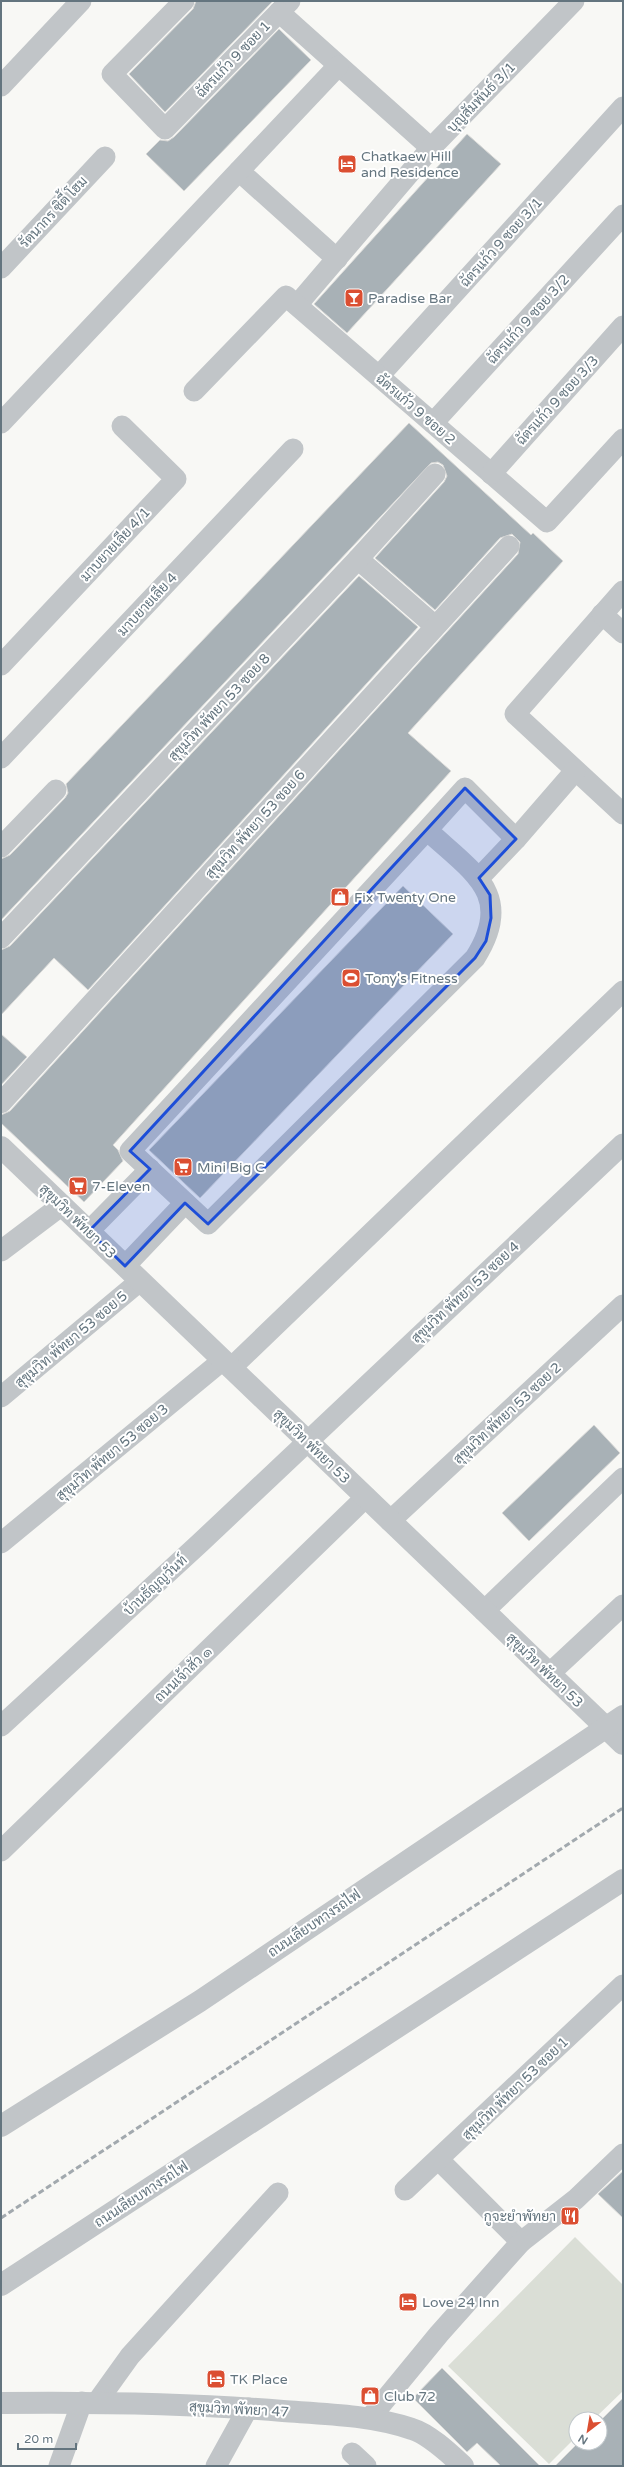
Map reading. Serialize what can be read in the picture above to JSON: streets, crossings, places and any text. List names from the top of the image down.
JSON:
{
  "streets": {
    "street": [
      "ฉัตรแก้ว 9 ซอย 1",
      "บุญสัมพันธ์ 3/1",
      "รัตนากร ซิตี้ โฮม",
      "ฉัตรแก้ว 9 ซอย 3/1",
      "ฉัตรแก้ว 9 ซอย 3/2",
      "ฉัตรแก้ว 9 ซอย 3/3",
      "ฉัตรแก้ว 9 ซอย 2",
      "มาบยายเลีย 4/1",
      "มาบยายเลีย 4",
      "สุขุมวิท พัทยา 53 ซอย 8",
      "สุขุมวิท พัทยา 53 ซอย 6",
      "สุขุมวิท พัทยา 53",
      "สุขุมวิท พัทยา 53 ซอย 4",
      "สุขุมวิท พัทยา 53 ซอย 5",
      "สุขุมวิท พัทยา 53 ซอย 2",
      "สุขุมวิท พัทยา 53 ซอย 3",
      "บ้านธัญญวันท์",
      "ถนนเจ้าสัว ๑",
      "ถนนเลียบทางรถไฟ",
      "สุขุมวิท พัทยา 53 ซอย 1",
      "สุขุมวิท พัทยา 47"
    ]
  },
  "crossings": [
    ["ฉัตรแก้ว 9 ซอย 1", "บุญสัมพันธ์ 3/1"],
    ["บุญสัมพันธ์ 3/1", "ฉัตรแก้ว 9 ซอย 2"],
    ["ฉัตรแก้ว 9 ซอย 3/1", "ฉัตรแก้ว 9 ซอย 2"],
    ["ฉัตรแก้ว 9 ซอย 3/2", "ฉัตรแก้ว 9 ซอย 2"],
    ["ฉัตรแก้ว 9 ซอย 3/3", "ฉัตรแก้ว 9 ซอย 2"],
    ["สุขุมวิท พัทยา 53", "สุขุมวิท พัทยา 53 ซอย 4"],
    ["สุขุมวิท พัทยา 53", "สุขุมวิท พัทยา 53 ซอย 5"],
    ["สุขุมวิท พัทยา 53", "สุขุมวิท พัทยา 53 ซอย 2"],
    ["สุขุมวิท พัทยา 53", "สุขุมวิท พัทยา 53 ซอย 3"],
    ["สุขุมวิท พัทยา 53", "บ้านธัญญวันท์"],
    ["สุขุมวิท พัทยา 53", "ถนนเจ้าสัว ๑"],
    ["สุขุมวิท พัทยา 53", "ถนนเลียบทางรถไฟ"],
    ["สุขุมวิท พัทยา 53 ซอย 4", "บ้านธัญญวันท์"]
  ],
  "places": {
    "hotel": ["Chatkaew Hill and Residence", "Love 24 Inn", "TK Place"],
    "bar": ["Paradise Bar"],
    "shop": ["Fix Twenty One", "Club 72"],
    "sports": ["Tony's Fitness"],
    "supermarket": ["Mini Big C", "7-Eleven"],
    "restaurant": ["กูจะยำพัทยา"]
  },
  "scale_bar": "20 m",
  "north": "bottom left"
}
